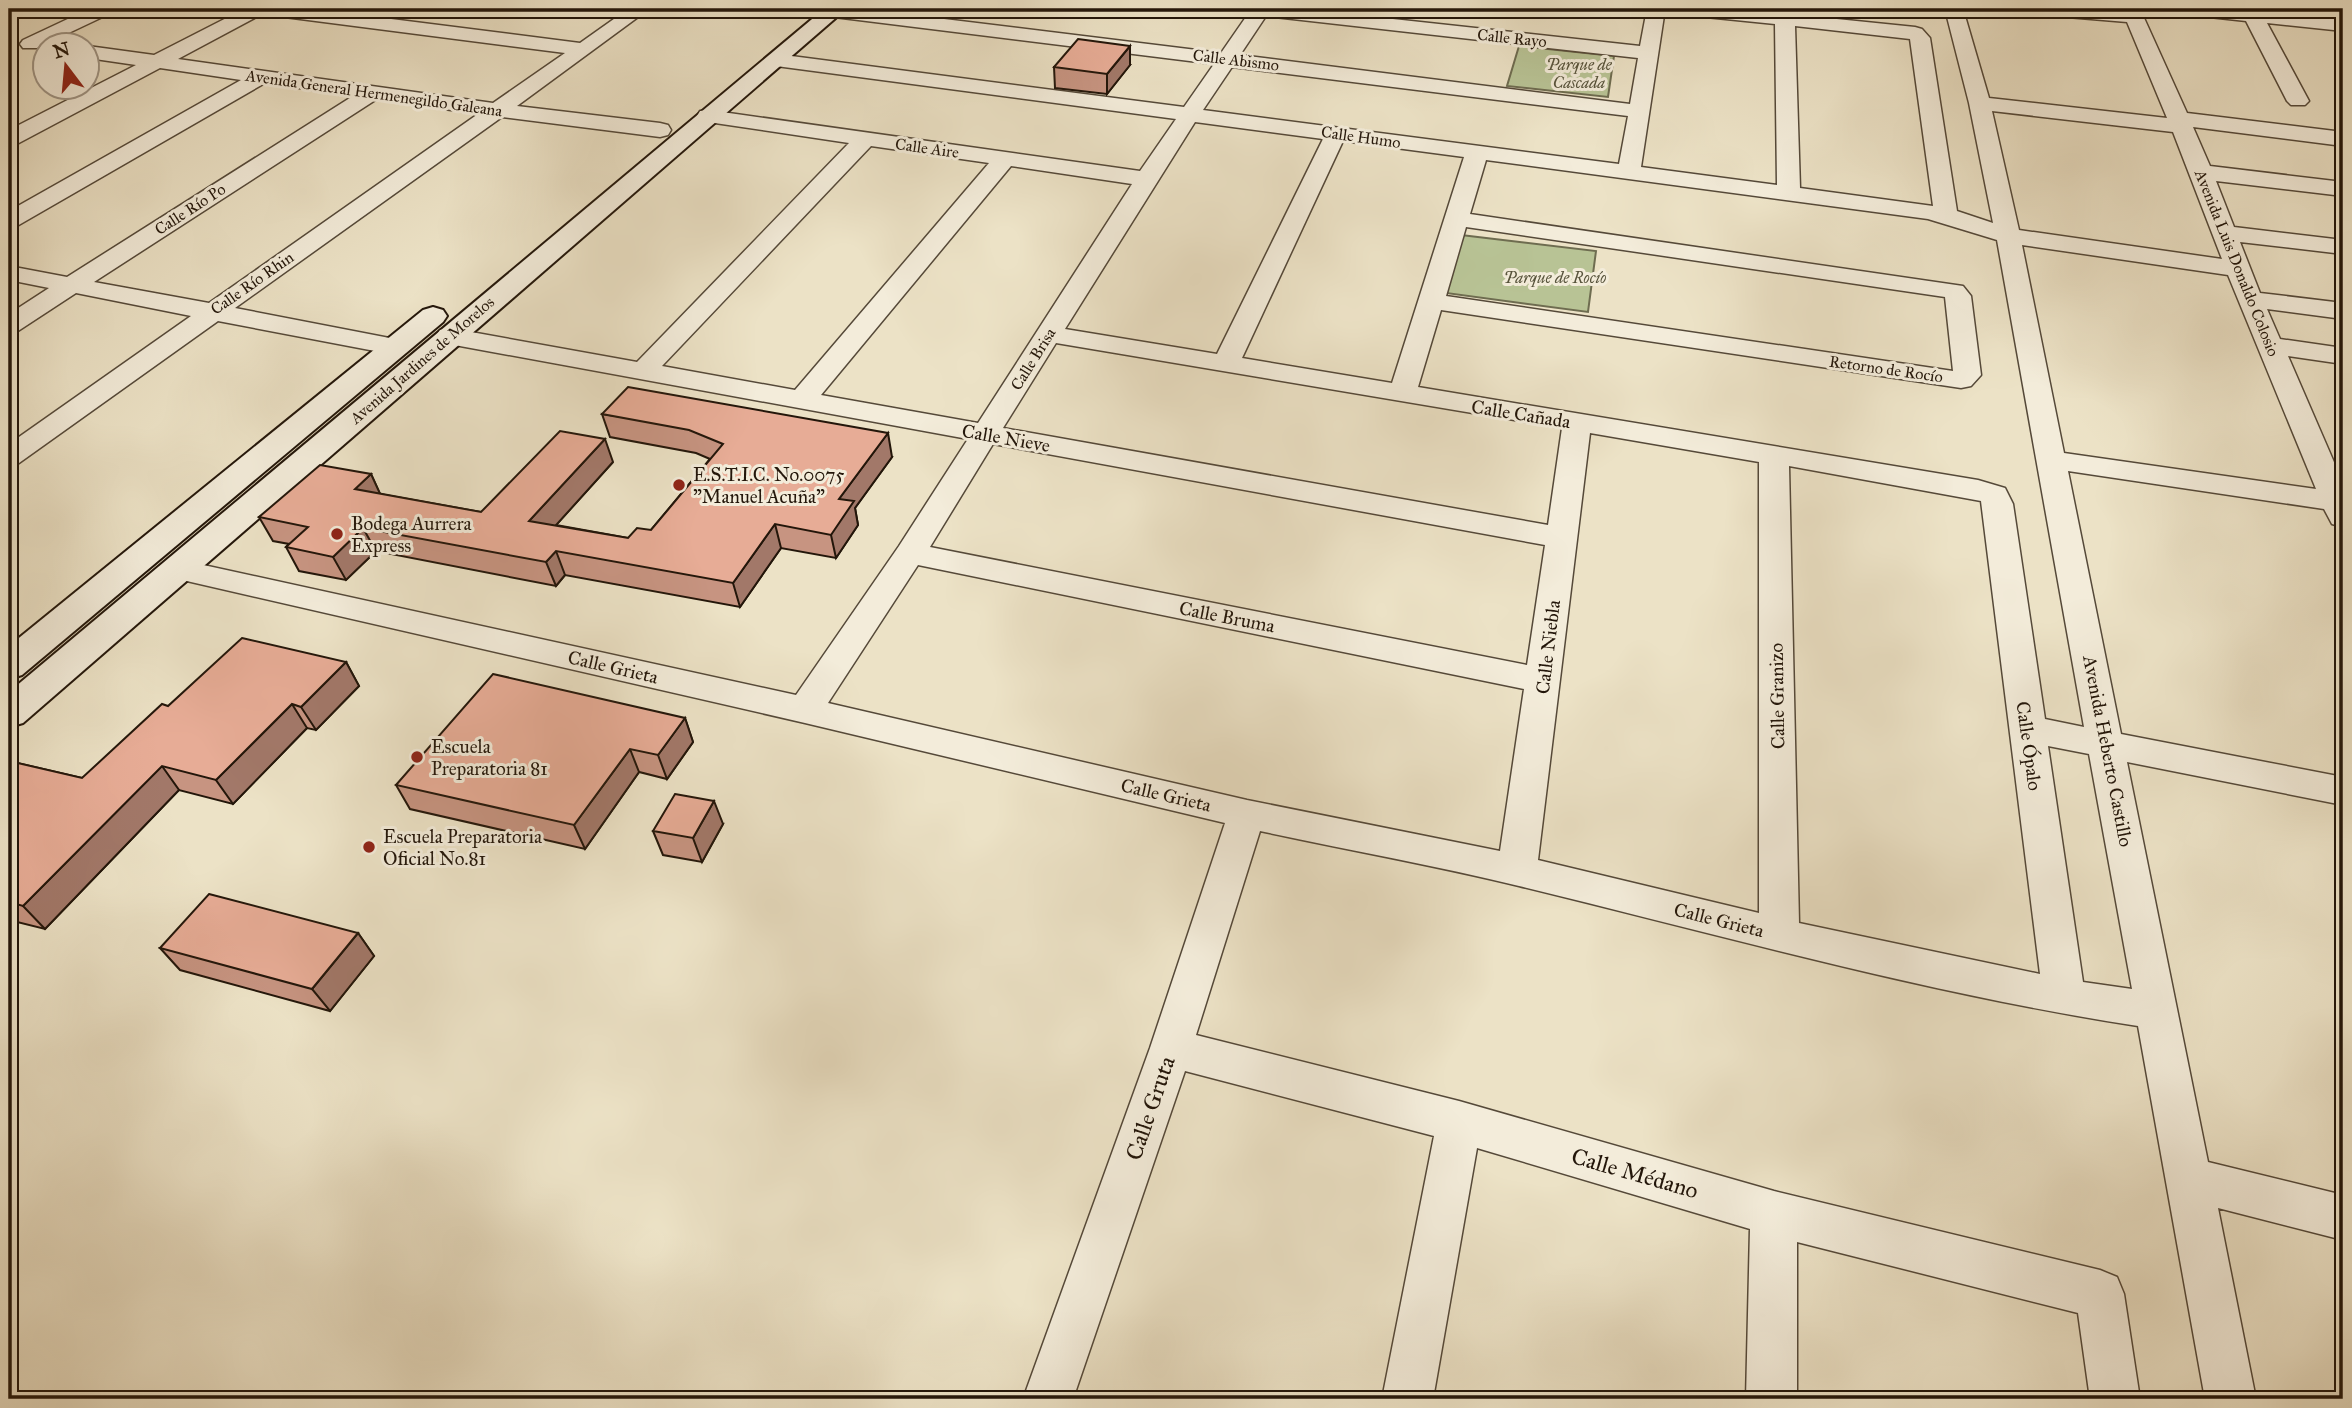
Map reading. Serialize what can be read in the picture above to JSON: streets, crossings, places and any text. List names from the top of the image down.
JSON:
{
  "streets": {
    "main road": ["Avenida Jardines de Morelos"],
    "street": [
      "Calle Rayo",
      "Calle Abismo",
      "Avenida General Hermenegildo Galeana",
      "Calle Humo",
      "Calle Aire",
      "Calle Río Po",
      "Avenida Luis Donaldo Colosio",
      "Calle Río Rhin",
      "Calle Brisa",
      "Retorno de Rocío",
      "Calle Cañada",
      "Calle Nieve",
      "Calle Bruma",
      "Calle Niebla",
      "Calle Grieta",
      "Calle Granizo",
      "Calle Ópalo",
      "Avenida Heberto Castillo",
      "Calle Gruta",
      "Calle Médano"
    ]
  },
  "crossings": [
    ["Calle Rayo", "Calle Brisa"],
    ["Calle Abismo", "Calle Brisa"],
    ["Calle Abismo", "Avenida Jardines de Morelos"],
    ["Avenida General Hermenegildo Galeana", "Calle Río Po"],
    ["Avenida General Hermenegildo Galeana", "Calle Río Rhin"],
    ["Avenida General Hermenegildo Galeana", "Avenida Jardines de Morelos"],
    ["Calle Humo", "Avenida Luis Donaldo Colosio"],
    ["Calle Humo", "Calle Brisa"],
    ["Calle Humo", "Avenida Jardines de Morelos"],
    ["Calle Humo", "Avenida Heberto Castillo"],
    ["Calle Aire", "Calle Brisa"],
    ["Calle Aire", "Avenida Jardines de Morelos"],
    ["Calle Brisa", "Calle Cañada"],
    ["Calle Brisa", "Calle Nieve"],
    ["Calle Brisa", "Calle Bruma"],
    ["Calle Brisa", "Calle Grieta"],
    ["Avenida Jardines de Morelos", "Calle Nieve"],
    ["Avenida Jardines de Morelos", "Calle Grieta"],
    ["Calle Cañada", "Calle Niebla"],
    ["Calle Cañada", "Calle Granizo"],
    ["Calle Cañada", "Calle Ópalo"],
    ["Calle Nieve", "Calle Niebla"],
    ["Calle Bruma", "Calle Niebla"],
    ["Calle Niebla", "Calle Grieta"],
    ["Calle Grieta", "Calle Granizo"],
    ["Calle Grieta", "Calle Ópalo"],
    ["Calle Grieta", "Avenida Heberto Castillo"],
    ["Calle Grieta", "Calle Gruta"],
    ["Calle Gruta", "Calle Médano"]
  ],
  "parks": ["Parque de Cascada", "Parque de Rocío"],
  "places": [
    "E.S.T.I.C. No.0075 \"Manuel Acuña\"",
    "Bodega Aurrera Express",
    "Escuela Preparatoria 81",
    "Escuela Preparatoria Oficial No.81"
  ],
  "north": "top"
}
